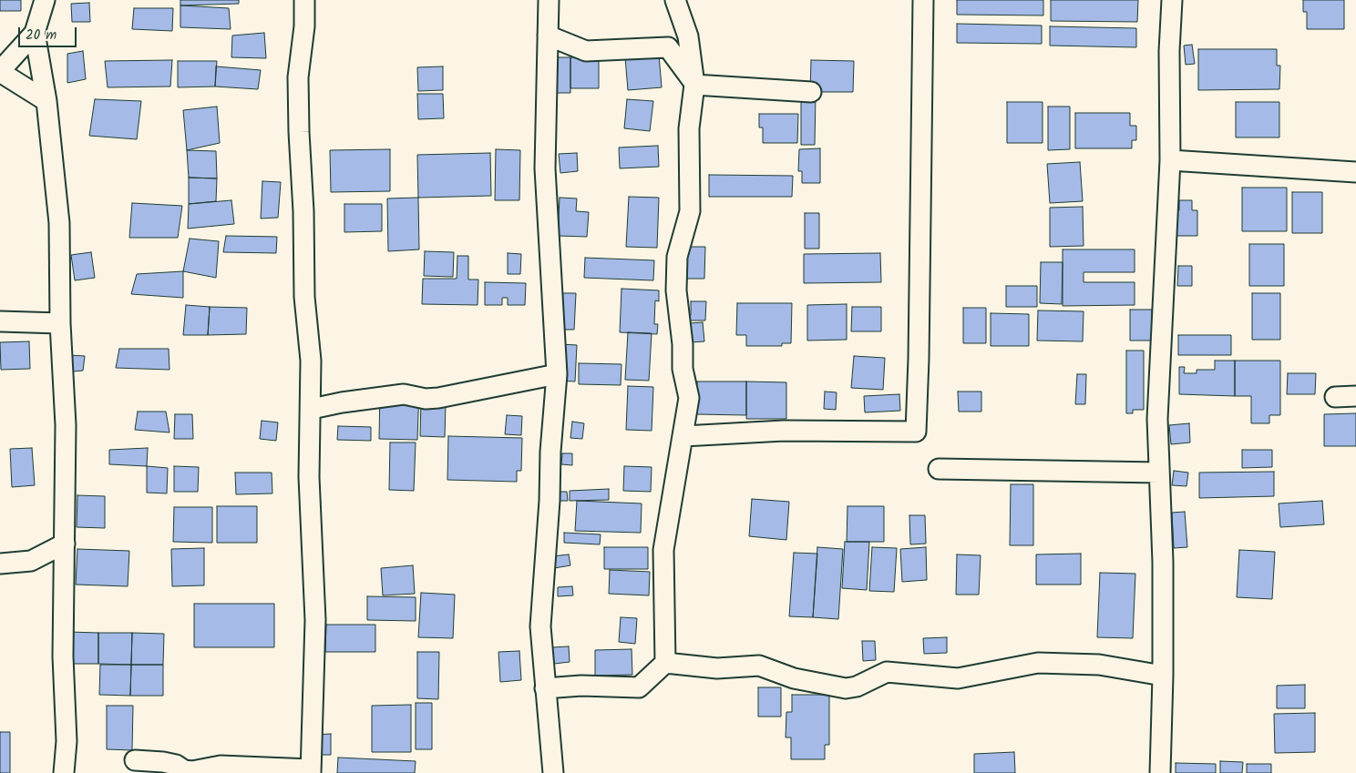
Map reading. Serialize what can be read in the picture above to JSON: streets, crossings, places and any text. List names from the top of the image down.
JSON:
{
  "scale_bar": "20 m"
}
